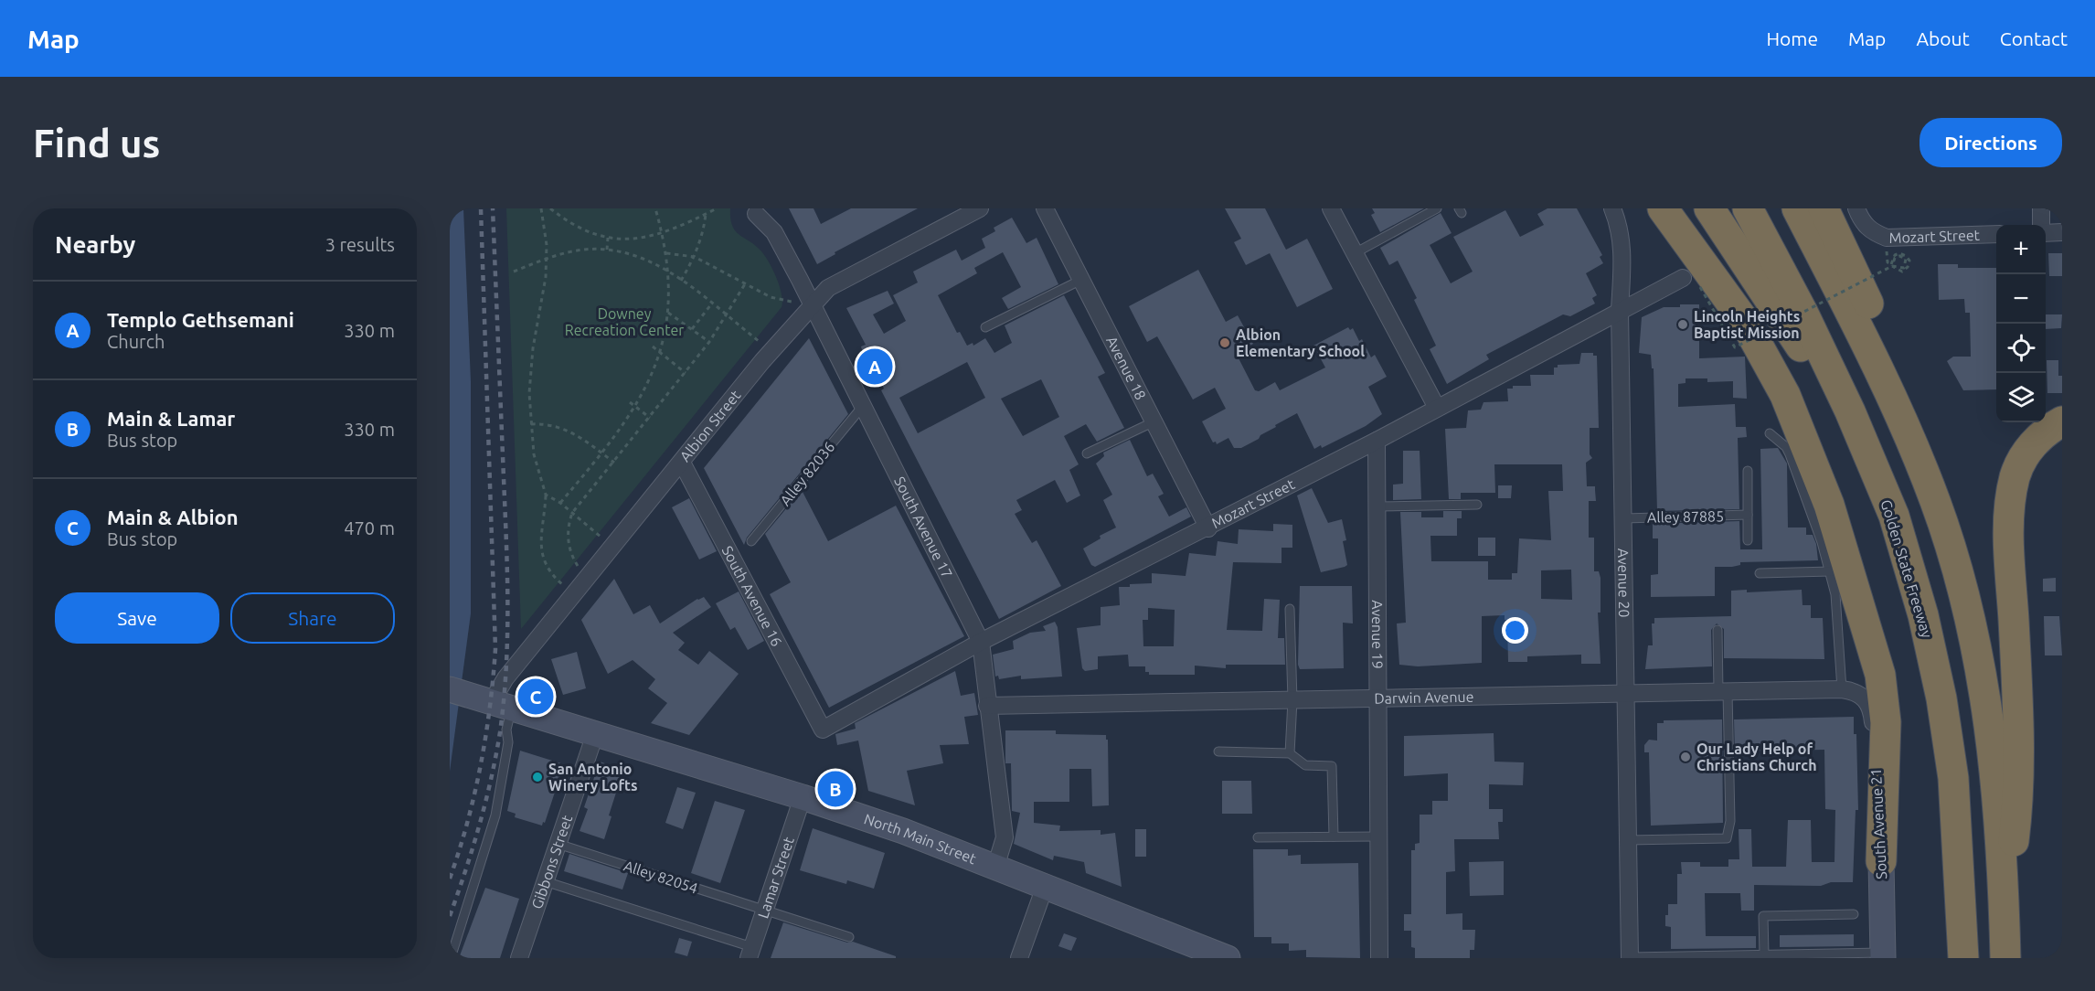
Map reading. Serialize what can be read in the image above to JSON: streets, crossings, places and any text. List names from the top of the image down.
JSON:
{
  "streets": {
    "highway": ["Golden State Freeway"],
    "main road": ["South Avenue 21", "North Main Street"],
    "street": [
      "Mozart Street",
      "Avenue 18",
      "Albion Street",
      "South Avenue 17",
      "Avenue 20",
      "South Avenue 16",
      "Avenue 19",
      "Darwin Avenue",
      "Gibbons Street",
      "Lamar Street"
    ],
    "lane": ["Alley 82036", "Alley 87885", "Alley 82054"]
  },
  "crossings": [
    ["Mozart Street", "Avenue 18"],
    ["Mozart Street", "South Avenue 17"],
    ["Mozart Street", "Avenue 20"],
    ["Mozart Street", "South Avenue 16"],
    ["Mozart Street", "Avenue 19"],
    ["Albion Street", "South Avenue 17"],
    ["Albion Street", "South Avenue 16"],
    ["Albion Street", "North Main Street"],
    ["Alley 82036", "South Avenue 17"],
    ["Alley 87885", "Avenue 20"],
    ["South Avenue 17", "Darwin Avenue"],
    ["South Avenue 17", "North Main Street"],
    ["Avenue 20", "Darwin Avenue"],
    ["Avenue 19", "Darwin Avenue"],
    ["Darwin Avenue", "South Avenue 21"],
    ["North Main Street", "Gibbons Street"],
    ["North Main Street", "Lamar Street"],
    ["Gibbons Street", "Alley 82054"],
    ["Alley 82054", "Lamar Street"]
  ],
  "parks": ["Downey Recreation Center"],
  "places": [
    "Lincoln Heights Baptist Mission",
    "Albion Elementary School",
    "Our Lady Help of Christians Church",
    "San Antonio Winery Lofts"
  ],
  "page": {
    "header": "Map",
    "nav": [
      "Home",
      "Map",
      "About",
      "Contact"
    ],
    "buttons": [
      "Directions",
      ["Save", "Share"]
    ],
    "title": "Find us",
    "heading": ["Nearby", "3 results"],
    "map_buttons": ["+", "−"],
    "list": [
      {
        "mark": "A",
        "name": "Templo Gethsemani",
        "note": "Church",
        "value": "330 m"
      },
      {
        "mark": "B",
        "name": "Main & Lamar",
        "note": "Bus stop",
        "value": "330 m"
      },
      {
        "mark": "C",
        "name": "Main & Albion",
        "note": "Bus stop",
        "value": "470 m"
      }
    ],
    "pins": ["A", "C", "B"]
  }
}
